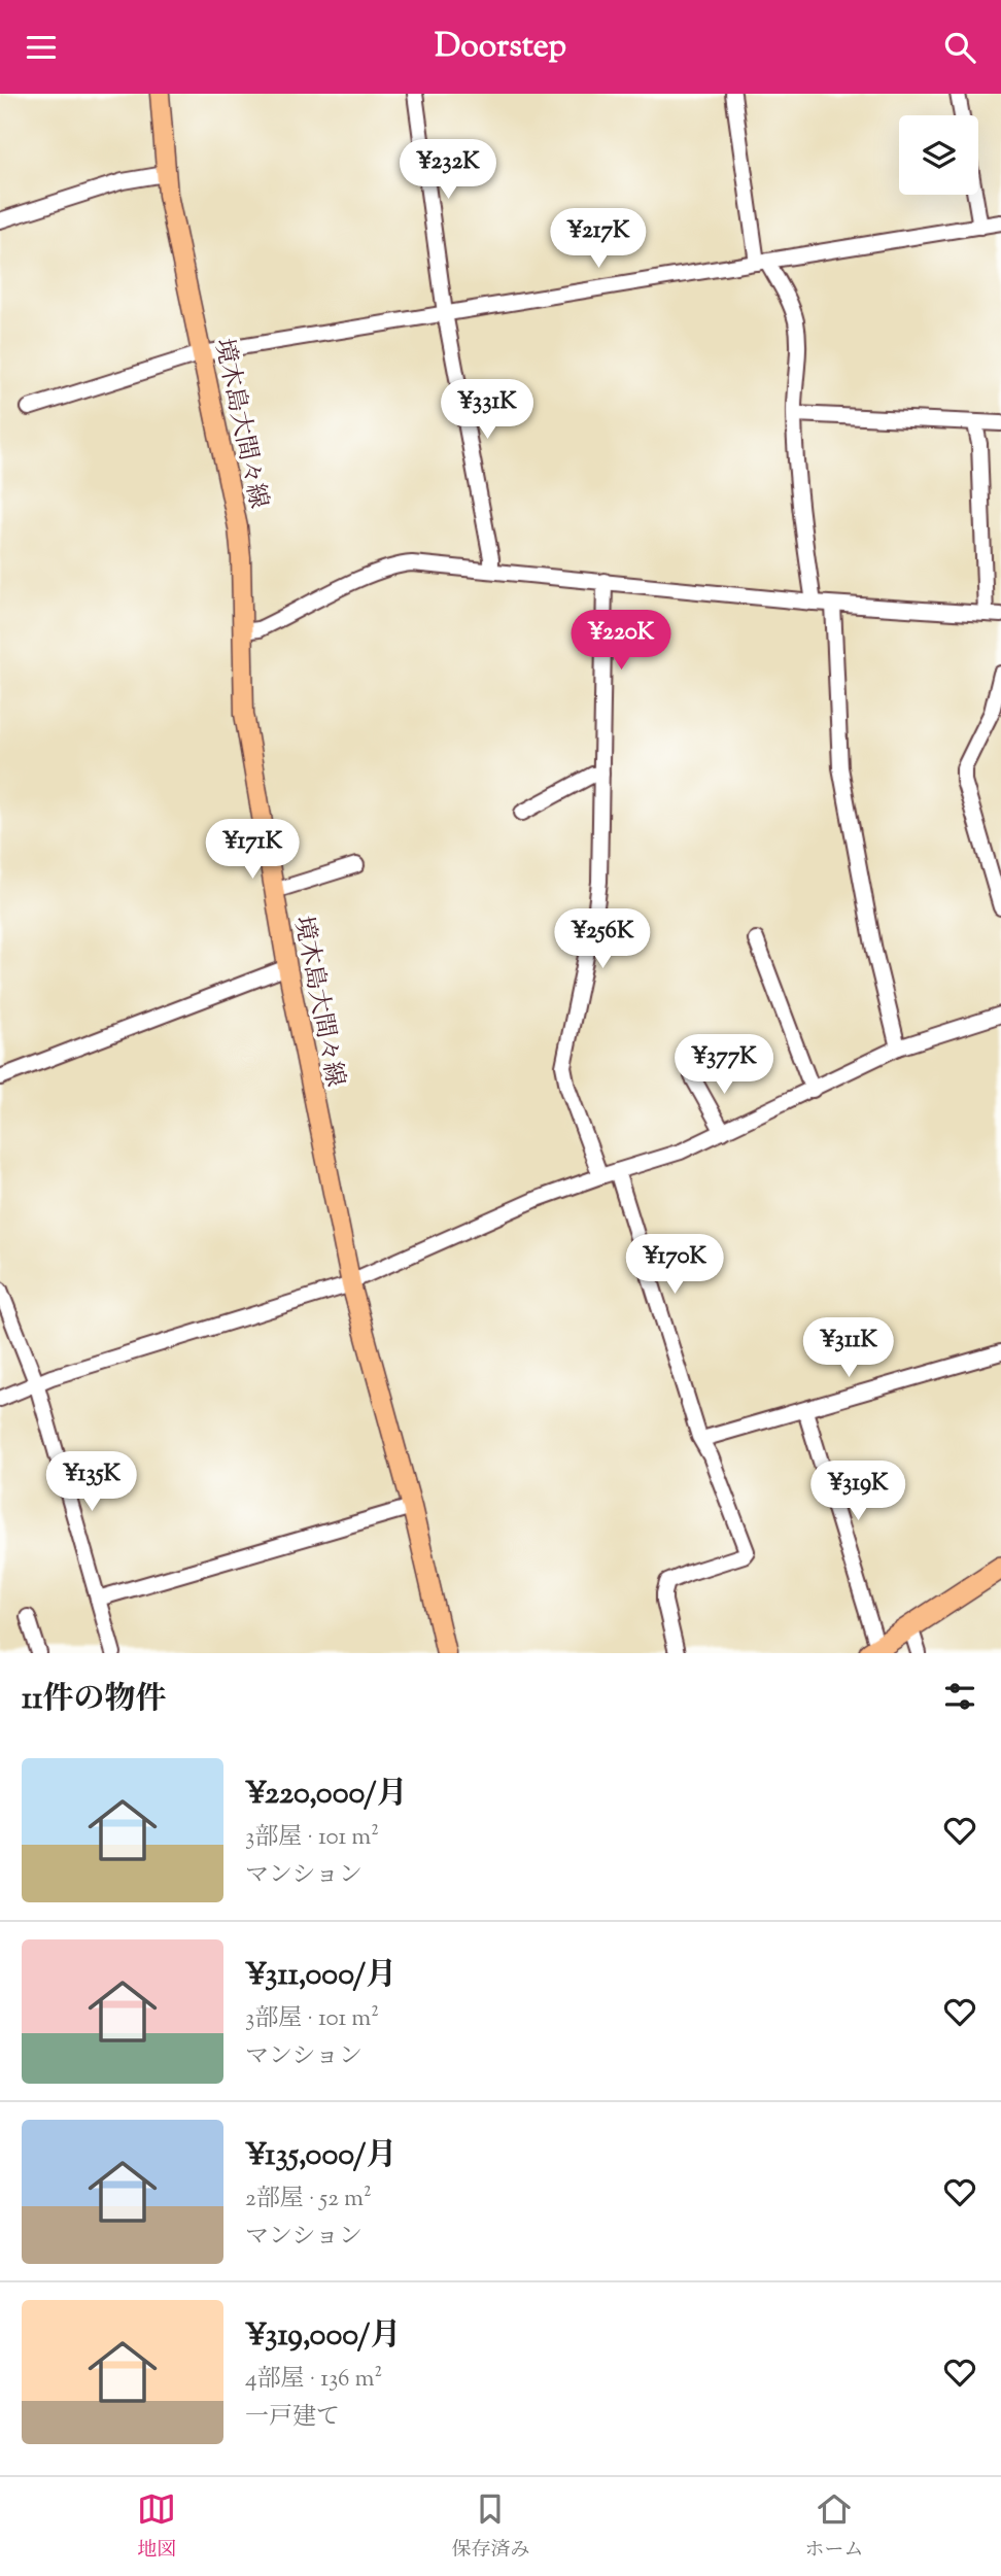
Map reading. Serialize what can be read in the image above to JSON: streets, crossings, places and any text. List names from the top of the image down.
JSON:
{
  "streets": {
    "main road": ["境木島大間々線"]
  },
  "page": {
    "header": "Doorstep",
    "price": [
      "¥232K",
      "¥217K",
      "¥331K",
      "¥220K",
      "¥171K",
      "¥256K",
      "¥377K",
      "¥170K",
      "¥311K",
      "¥135K",
      "¥319K"
    ],
    "heading": "11件の物件",
    "list": [
      {
        "name": "¥220,000/月",
        "note": "3部屋 · 101 m² · マンション"
      },
      {
        "name": "¥311,000/月",
        "note": "3部屋 · 101 m² · マンション"
      },
      {
        "name": "¥135,000/月",
        "note": "2部屋 · 52 m² · マンション"
      },
      {
        "name": "¥319,000/月",
        "note": "4部屋 · 136 m² · 一戸建て"
      }
    ],
    "tabs": ["地図", "保存済み", "ホーム"]
  }
}
